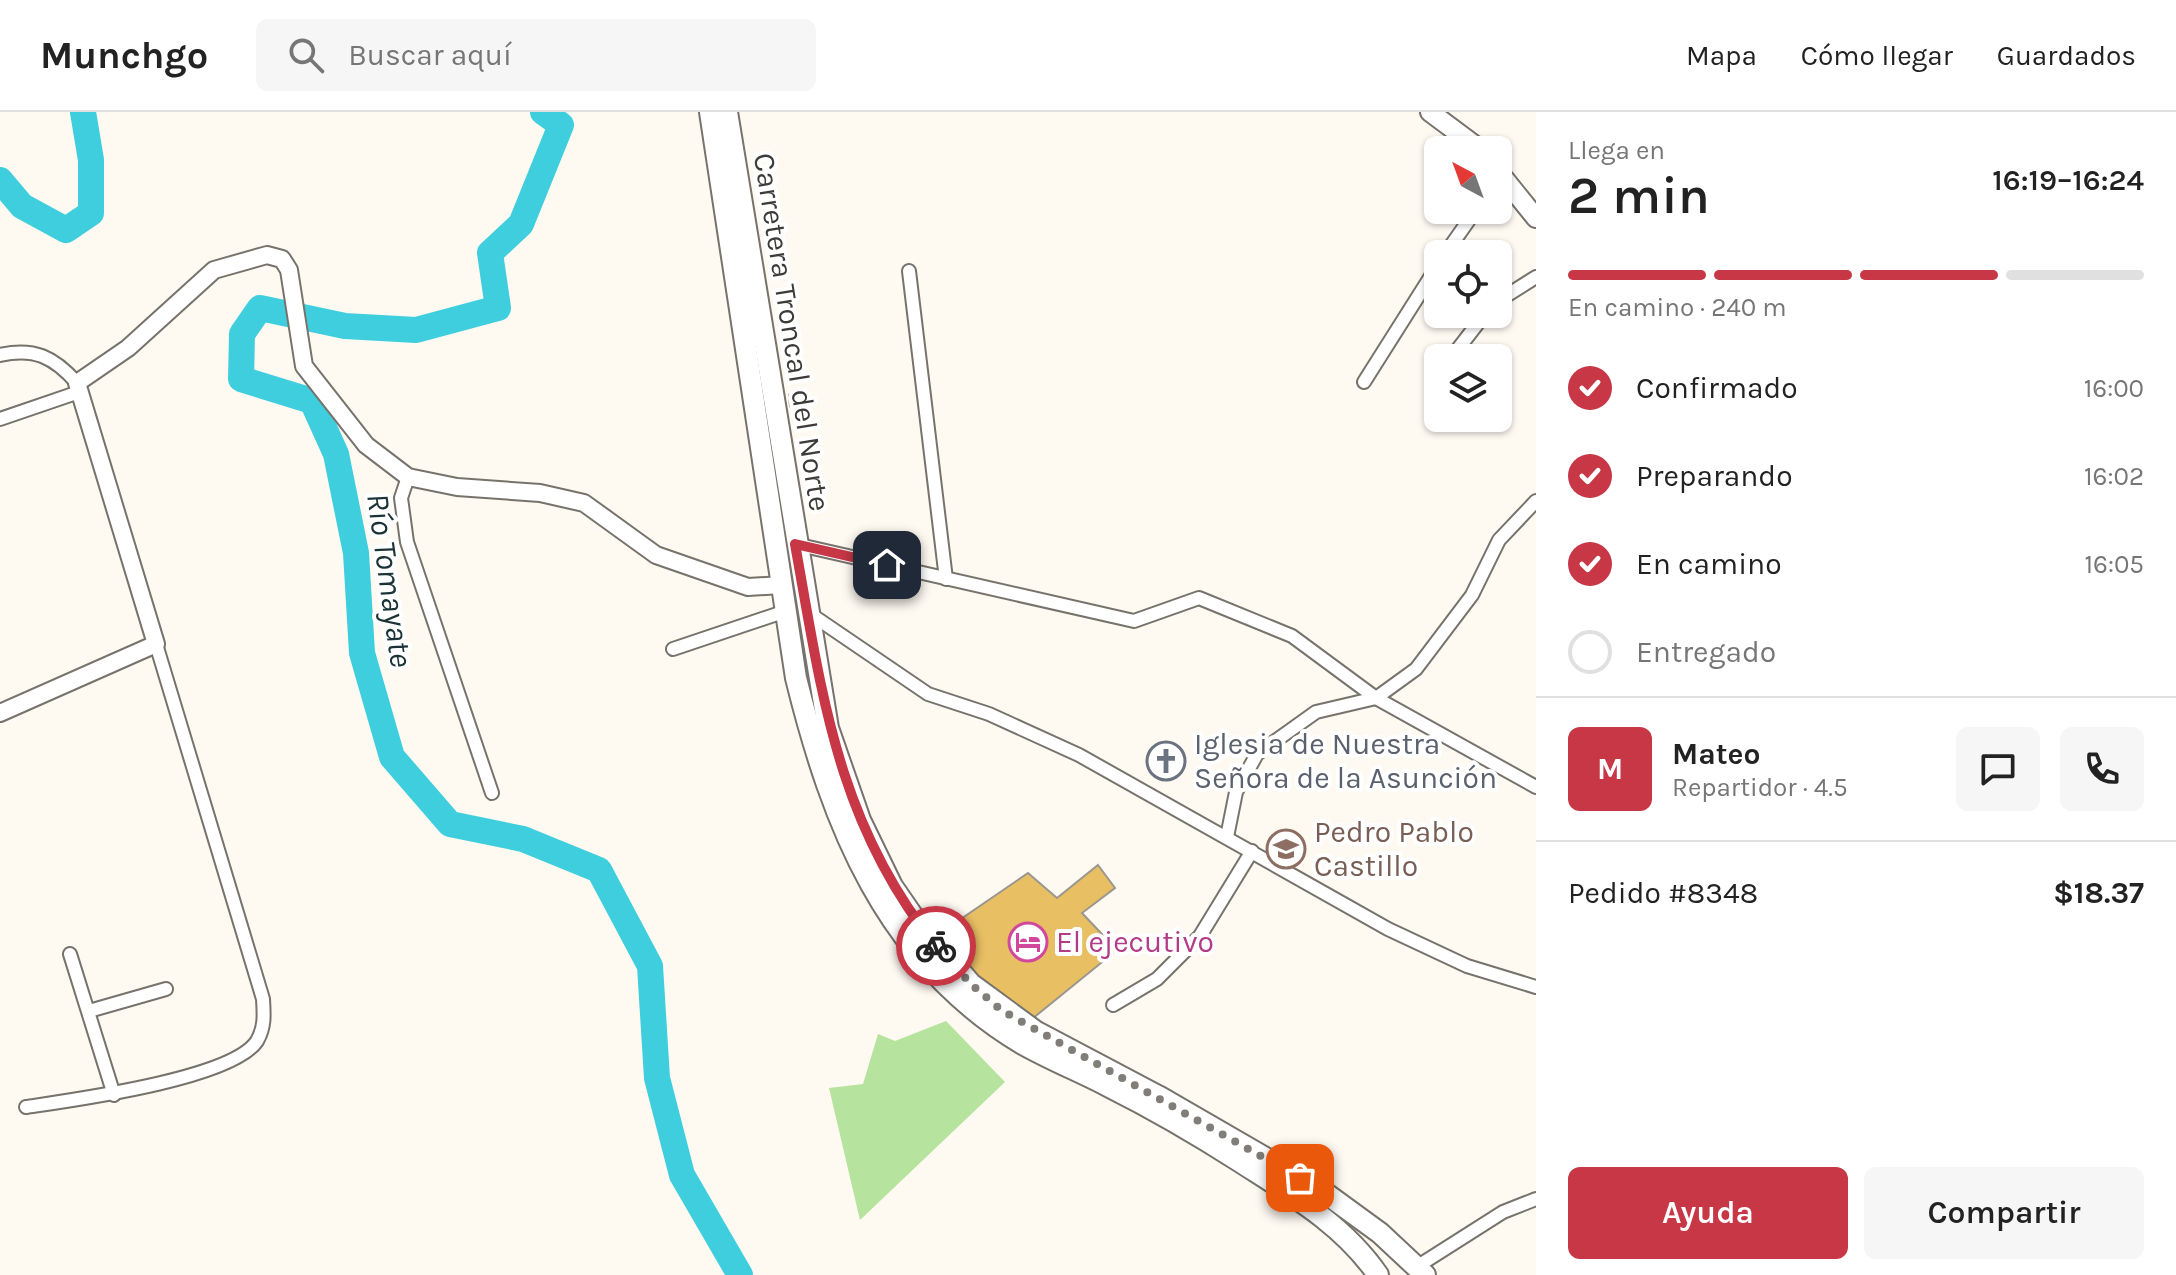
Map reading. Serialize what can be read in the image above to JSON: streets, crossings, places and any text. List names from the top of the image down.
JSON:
{
  "streets": {
    "main road": ["Carretera Troncal del Norte"]
  },
  "water": ["Río Tomayate"],
  "places": {
    "church": ["Iglesia de Nuestra Señora de la Asunción"],
    "school or university": ["Pedro Pablo Castillo"],
    "hotel": ["El ejecutivo"]
  },
  "north": "top left",
  "page": {
    "header": "Munchgo",
    "search": "Buscar aquí",
    "nav": ["Mapa", "Cómo llegar", "Guardados"],
    "heading": ["2 min", "Llega en", "16:19–16:24"],
    "panel": [
      "Mateo",
      "Repartidor · 4.5",
      "Pedido #8348",
      "$18.37"
    ],
    "bar": "En camino · 240 m",
    "list": [
      ["Confirmado", "16:00"],
      ["Preparando", "16:02"],
      ["En camino", "16:05"],
      "Entregado"
    ],
    "round": "M",
    "buttons": ["Ayuda", "Compartir"]
  }
}
